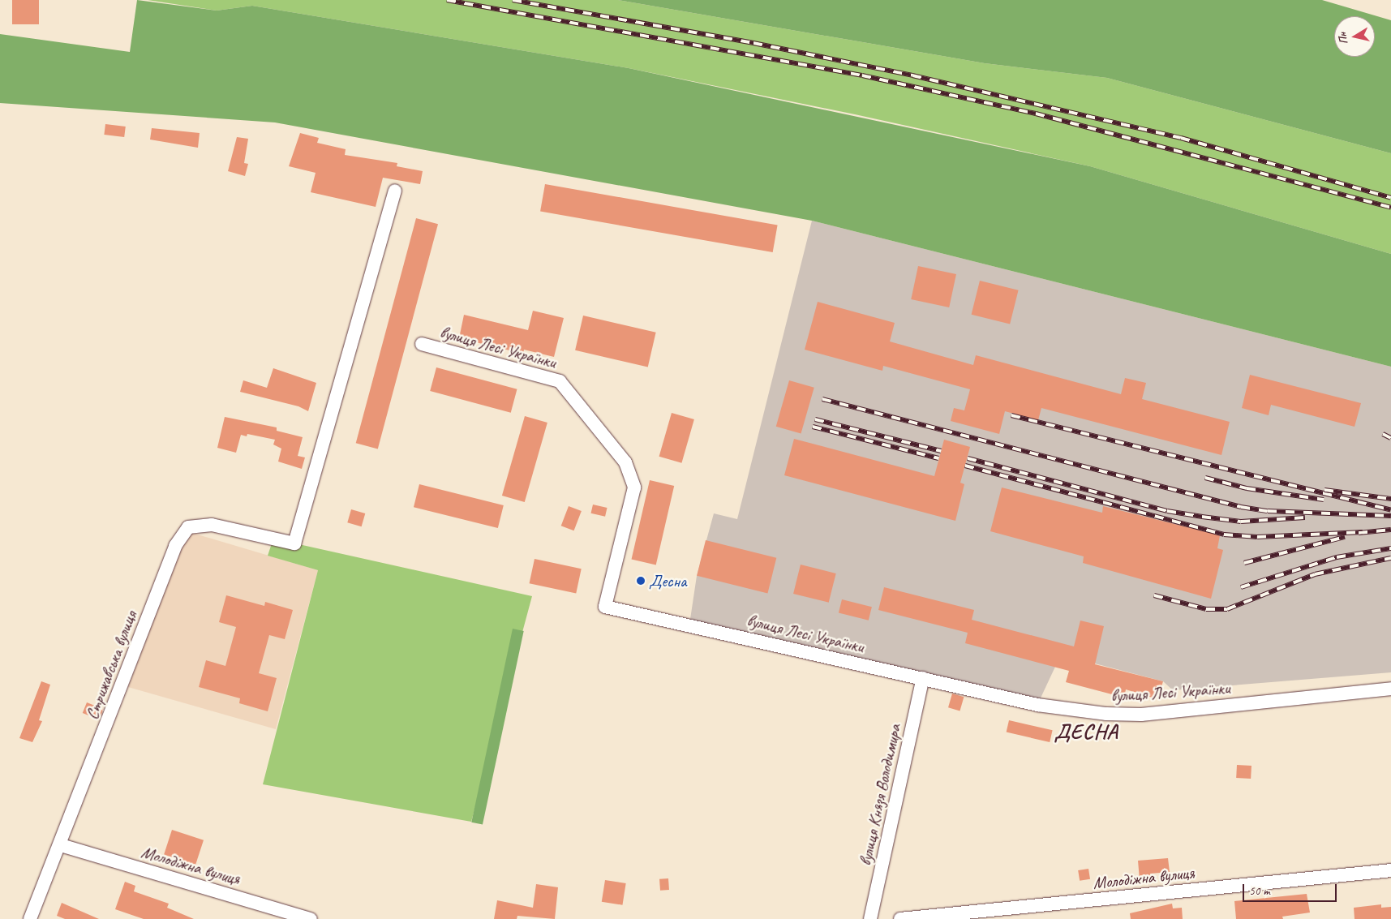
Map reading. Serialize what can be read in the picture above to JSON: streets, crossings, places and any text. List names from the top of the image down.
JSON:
{
  "streets": {
    "street": [
      "вулиця Лесі Українки",
      "Стрижавська вулиця",
      "вулиця Князя Володимира",
      "Молодіжна вулиця"
    ]
  },
  "crossings": [
    ["вулиця Лесі Українки", "вулиця Князя Володимира"],
    ["Стрижавська вулиця", "Молодіжна вулиця"]
  ],
  "districts": ["ДЕСНА"],
  "places": ["Десна"],
  "scale_bar": "50 m",
  "north": "left"
}
